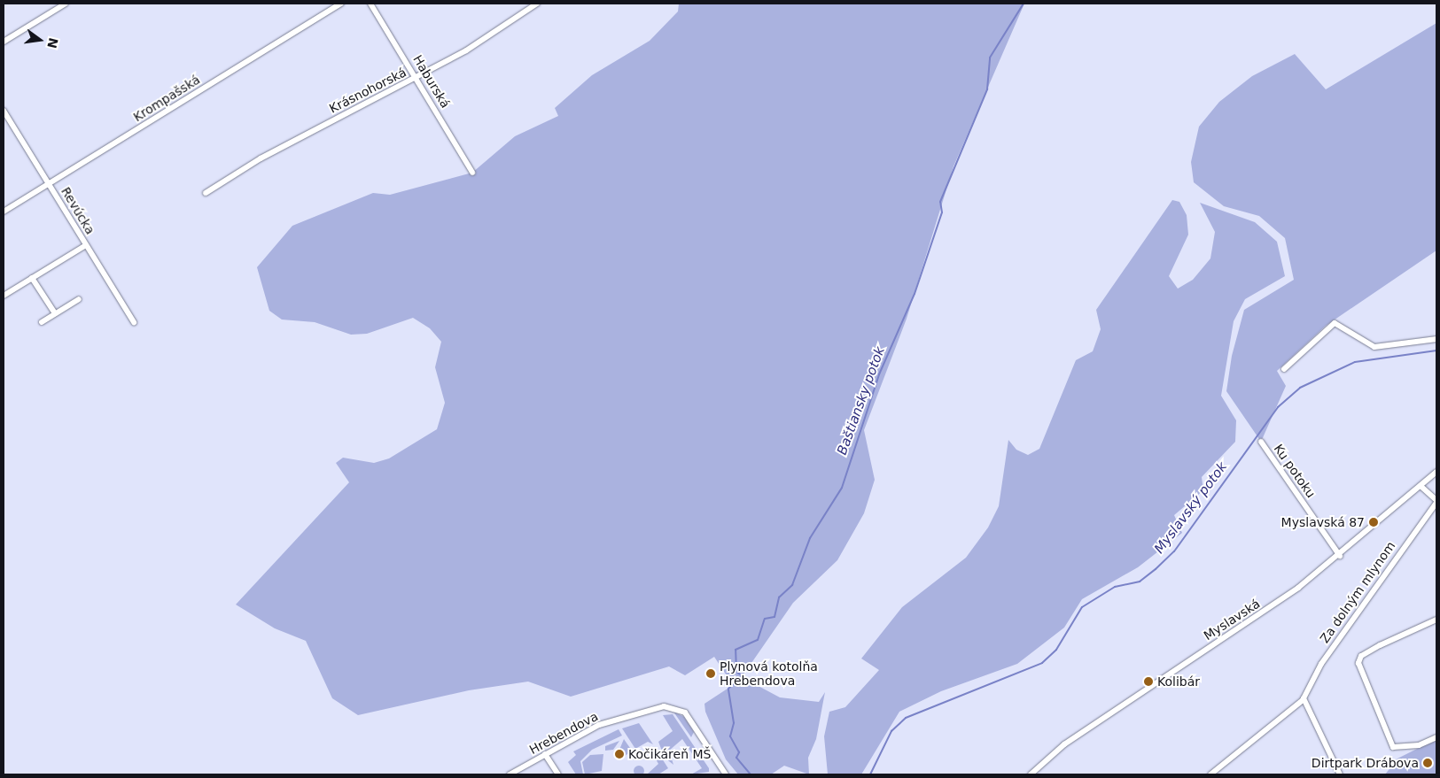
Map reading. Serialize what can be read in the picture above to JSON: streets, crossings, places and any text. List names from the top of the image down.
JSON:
{
  "streets": {
    "street": [
      "Haburská",
      "Krásnohorská",
      "Krompašská",
      "Revúcka",
      "Ku potoku",
      "Za dolným mlynom",
      "Myslavská",
      "Hrebendova"
    ]
  },
  "crossings": [
    ["Haburská", "Krásnohorská"],
    ["Krompašská", "Revúcka"],
    ["Ku potoku", "Myslavská"]
  ],
  "water": ["Baštiansky potok", "Myslavský potok"],
  "places": [
    "Myslavská 87",
    "Plynová kotolňa Hrebendova",
    "Kolibár",
    "Kočikáreň MŠ",
    "Dirtpark Drábova"
  ],
  "north": "right"
}
